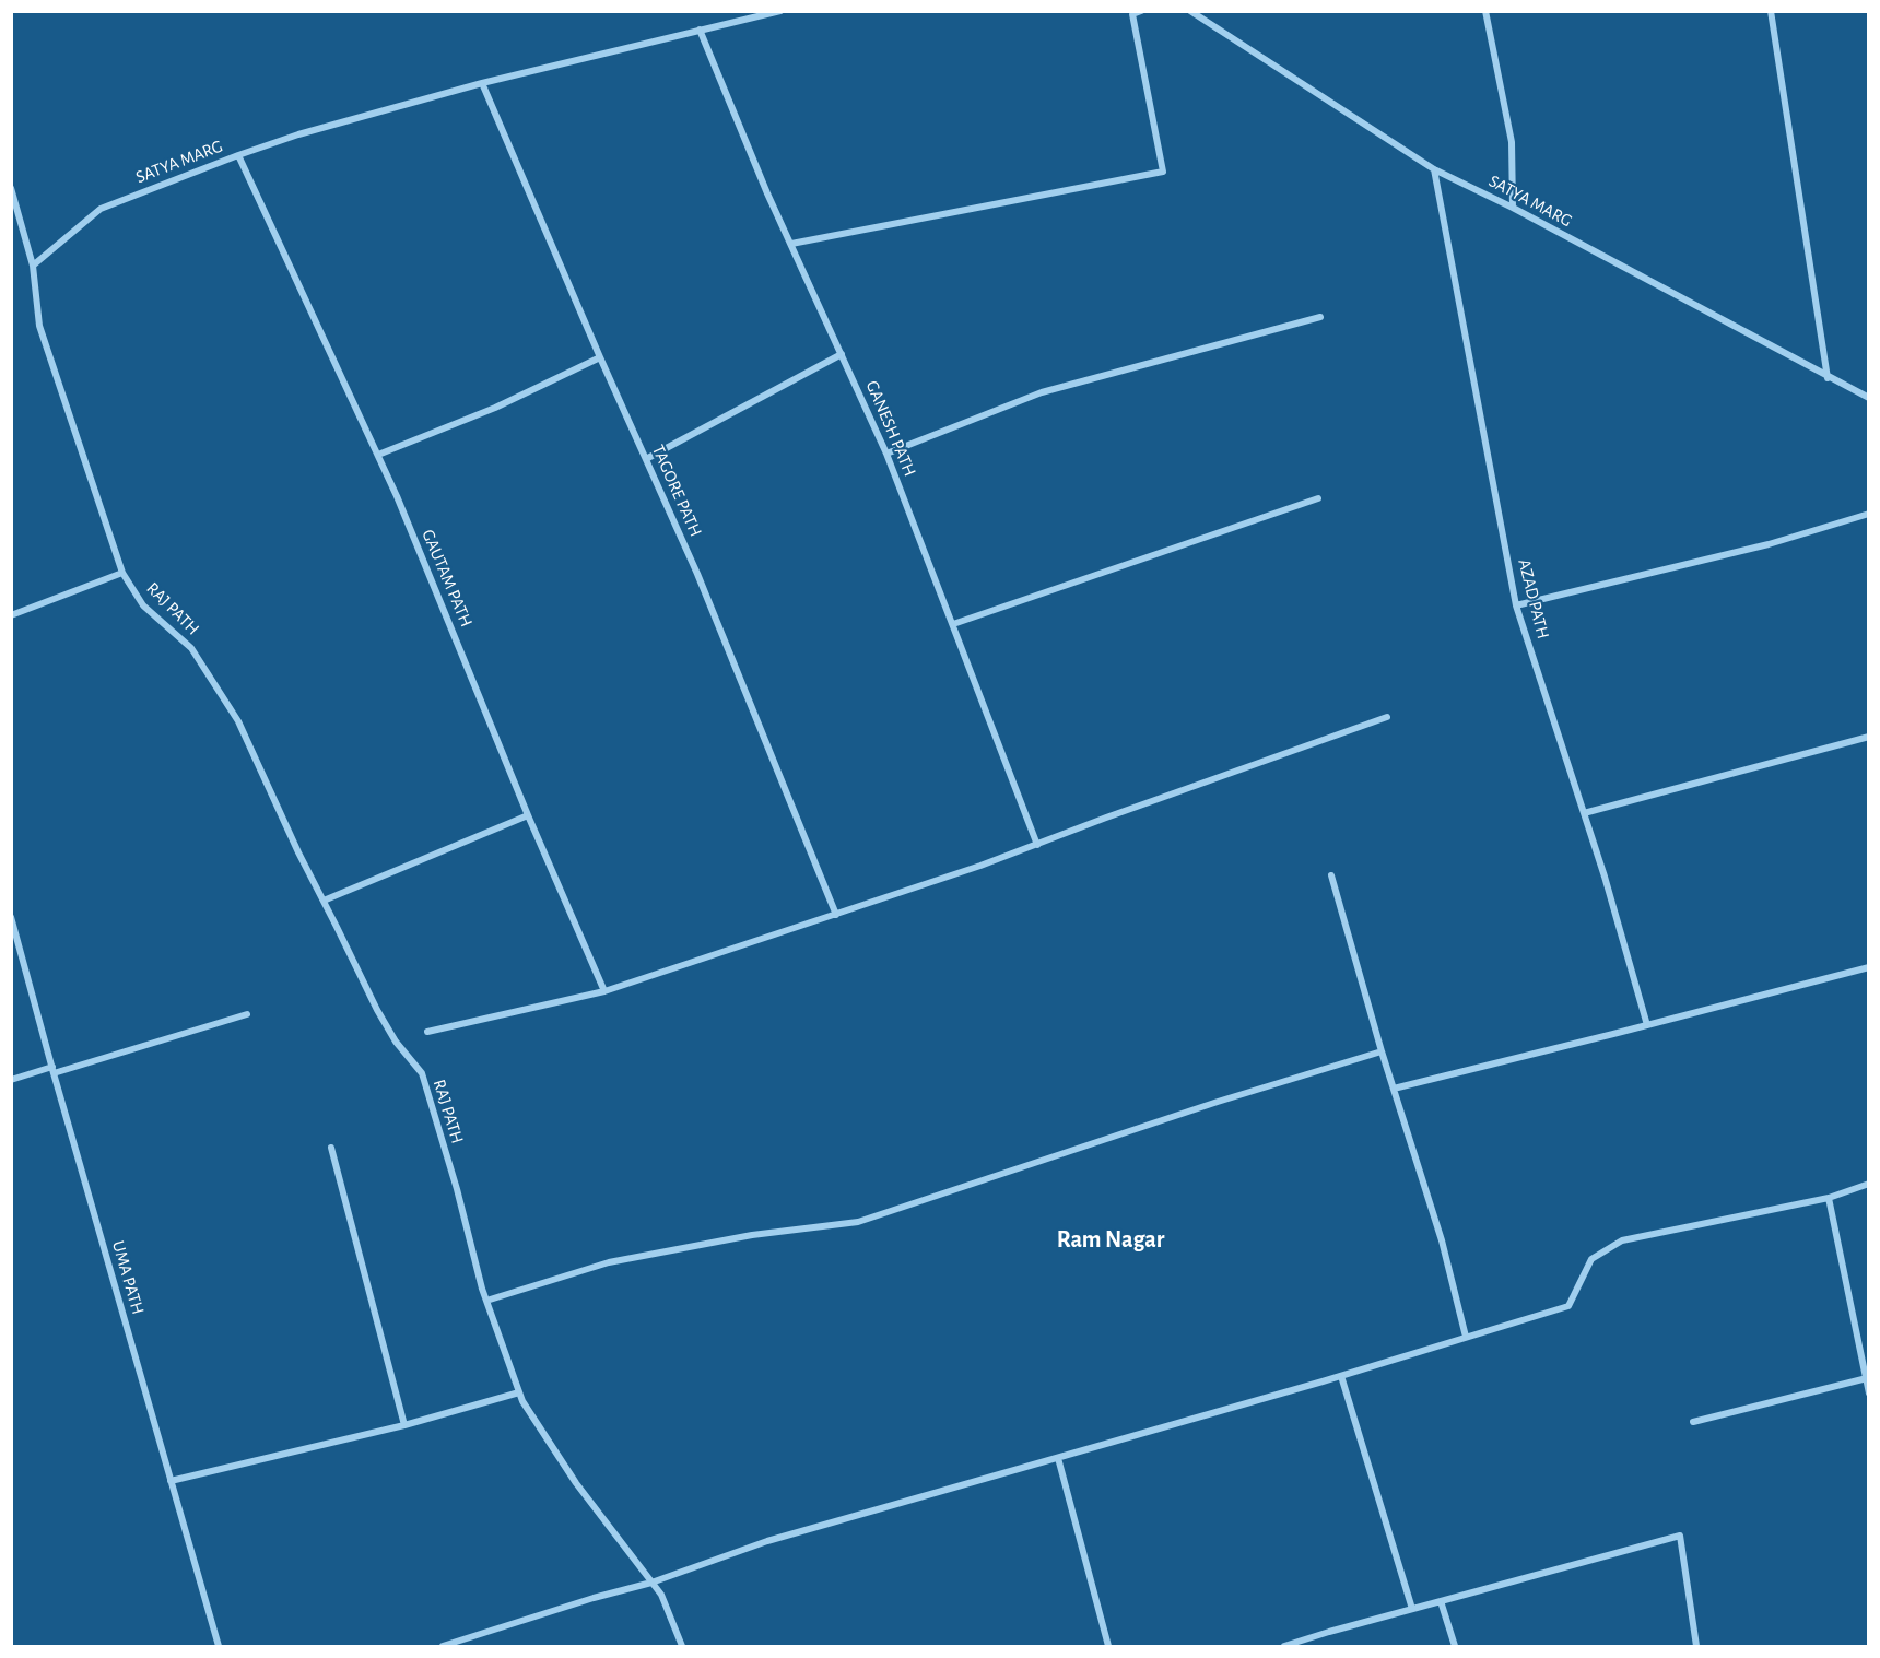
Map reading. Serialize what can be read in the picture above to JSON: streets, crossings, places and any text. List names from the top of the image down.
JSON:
{
  "streets": {
    "street": [
      "SATYA MARG",
      "GANESH PATH",
      "TAGORE PATH",
      "GAUTAM PATH",
      "AZAD PATH",
      "RAJ PATH",
      "UMA PATH"
    ]
  },
  "crossings": [
    ["SATYA MARG", "GANESH PATH"],
    ["SATYA MARG", "TAGORE PATH"],
    ["SATYA MARG", "GAUTAM PATH"],
    ["SATYA MARG", "AZAD PATH"]
  ],
  "districts": ["Ram Nagar"]
}
